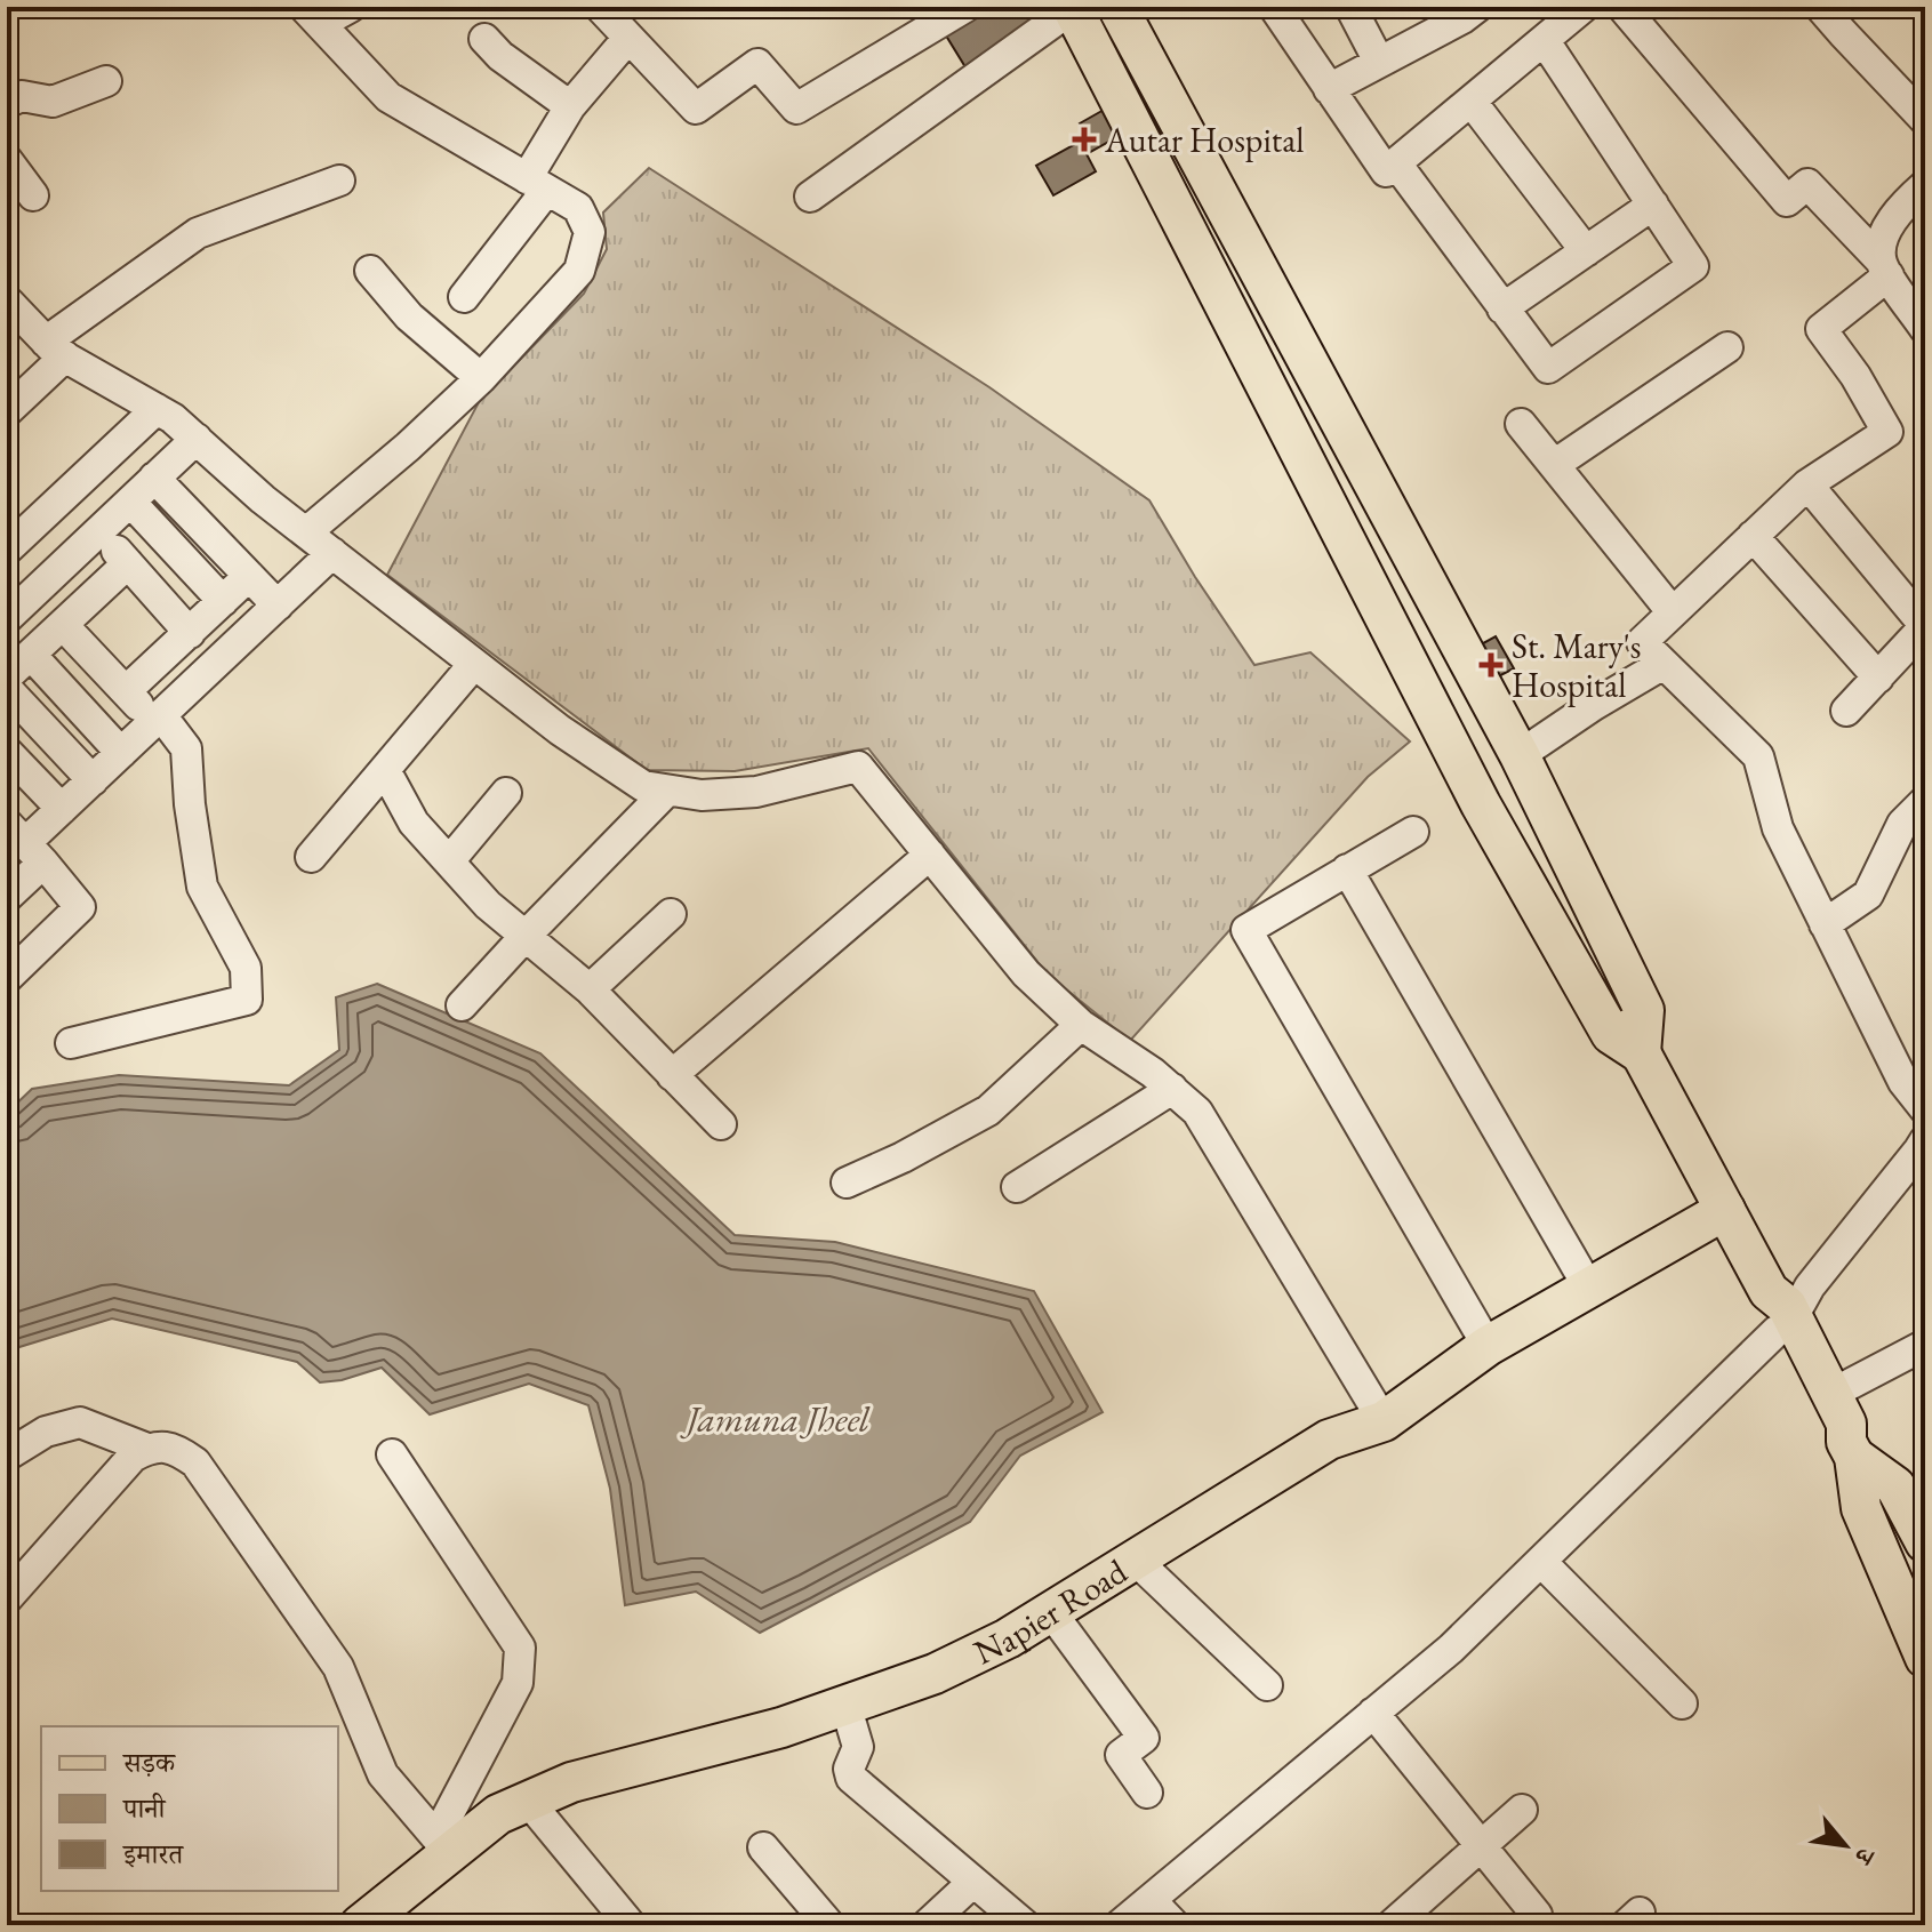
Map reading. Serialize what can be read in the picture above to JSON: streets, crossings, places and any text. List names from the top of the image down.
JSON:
{
  "streets": {
    "main road": ["Napier Road"]
  },
  "water": ["Jamuna Jheel"],
  "places": {
    "health": ["Autar Hospital", "St. Mary's Hospital"]
  },
  "legend": ["सड़क", "पानी", "इमारत"],
  "north": "bottom right"
}
